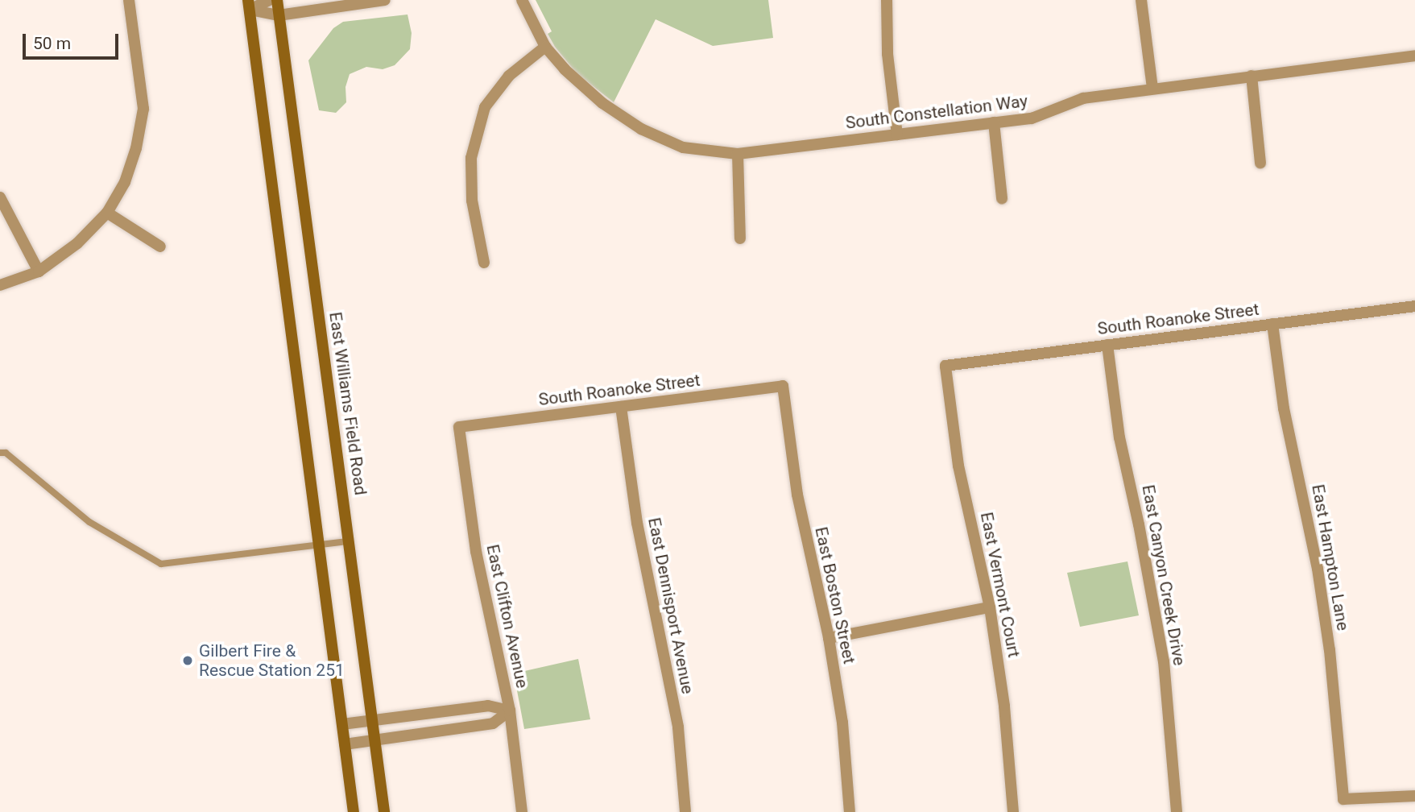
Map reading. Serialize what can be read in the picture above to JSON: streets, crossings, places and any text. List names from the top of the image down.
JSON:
{
  "streets": {
    "main road": ["East Williams Field Road"],
    "street": [
      "South Constellation Way",
      "South Roanoke Street",
      "East Hampton Lane",
      "East Canyon Creek Drive",
      "East Vermont Court",
      "East Boston Street",
      "East Dennisport Avenue",
      "East Clifton Avenue"
    ]
  },
  "crossings": [
    ["South Roanoke Street", "East Hampton Lane"],
    ["South Roanoke Street", "East Canyon Creek Drive"],
    ["South Roanoke Street", "East Vermont Court"],
    ["South Roanoke Street", "East Boston Street"],
    ["South Roanoke Street", "East Dennisport Avenue"],
    ["South Roanoke Street", "East Clifton Avenue"]
  ],
  "places": ["Gilbert Fire & Rescue Station 251"],
  "scale_bar": "50 m"
}
